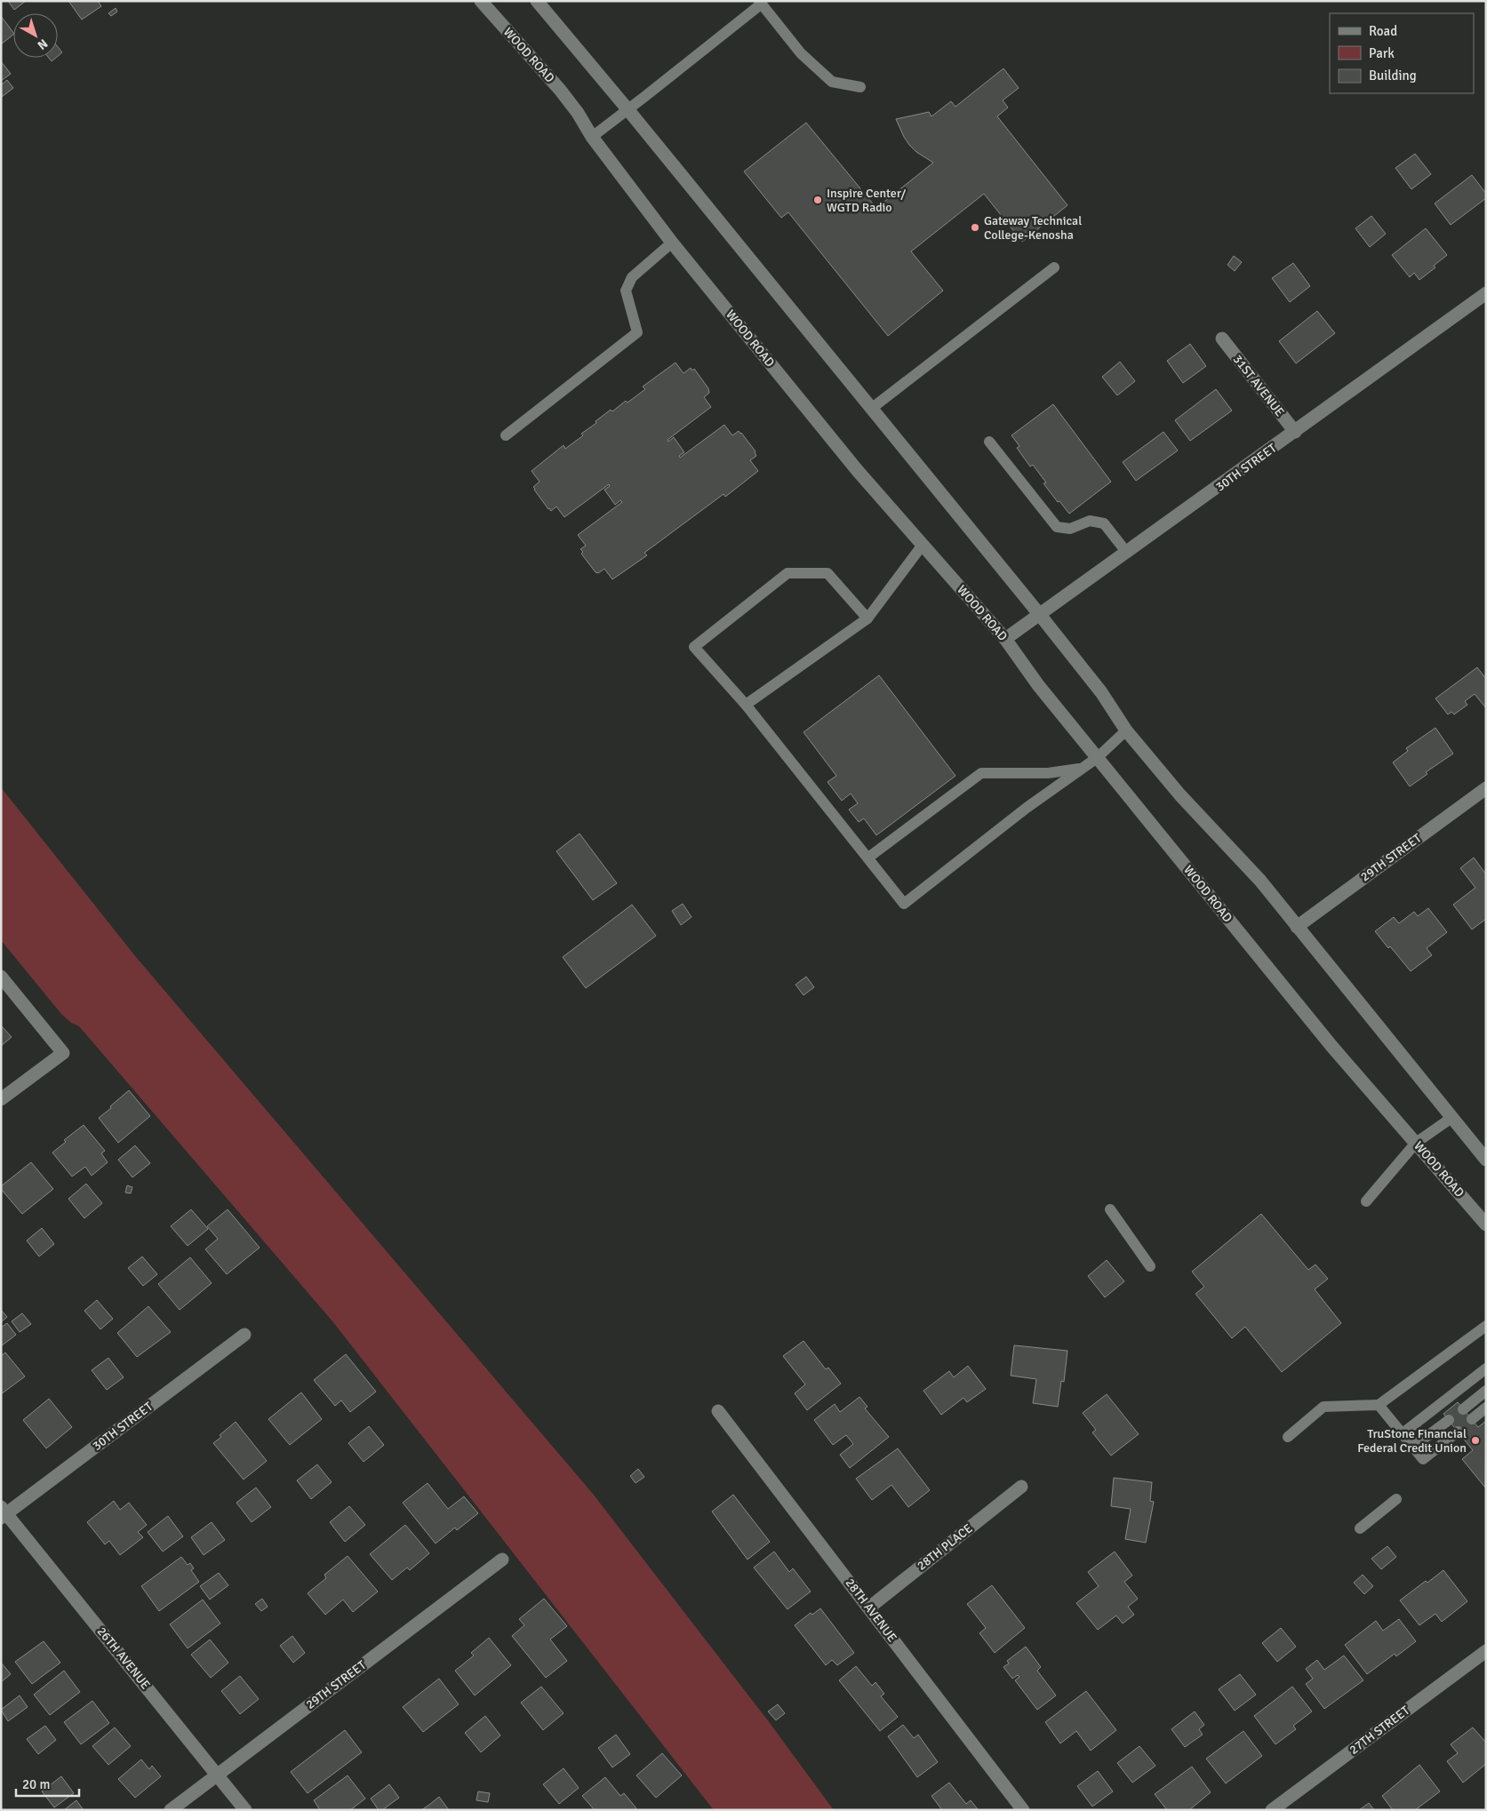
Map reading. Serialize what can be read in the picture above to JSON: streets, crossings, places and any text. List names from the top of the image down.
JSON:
{
  "streets": {
    "street": [
      "WOOD ROAD",
      "31ST AVENUE",
      "30TH STREET",
      "29TH STREET",
      "28TH PLACE",
      "28TH AVENUE",
      "26TH AVENUE",
      "27TH STREET"
    ]
  },
  "crossings": [
    ["WOOD ROAD", "30TH STREET"],
    ["31ST AVENUE", "30TH STREET"],
    ["30TH STREET", "26TH AVENUE"],
    ["29TH STREET", "26TH AVENUE"],
    ["28TH PLACE", "28TH AVENUE"]
  ],
  "places": ["Inspire Center/ WGTD Radio", "Gateway Technical College-Kenosha", "TruStone Financial Federal Credit Union"],
  "legend": ["Road", "Park", "Building"],
  "scale_bar": "20 m",
  "north": "bottom right"
}
